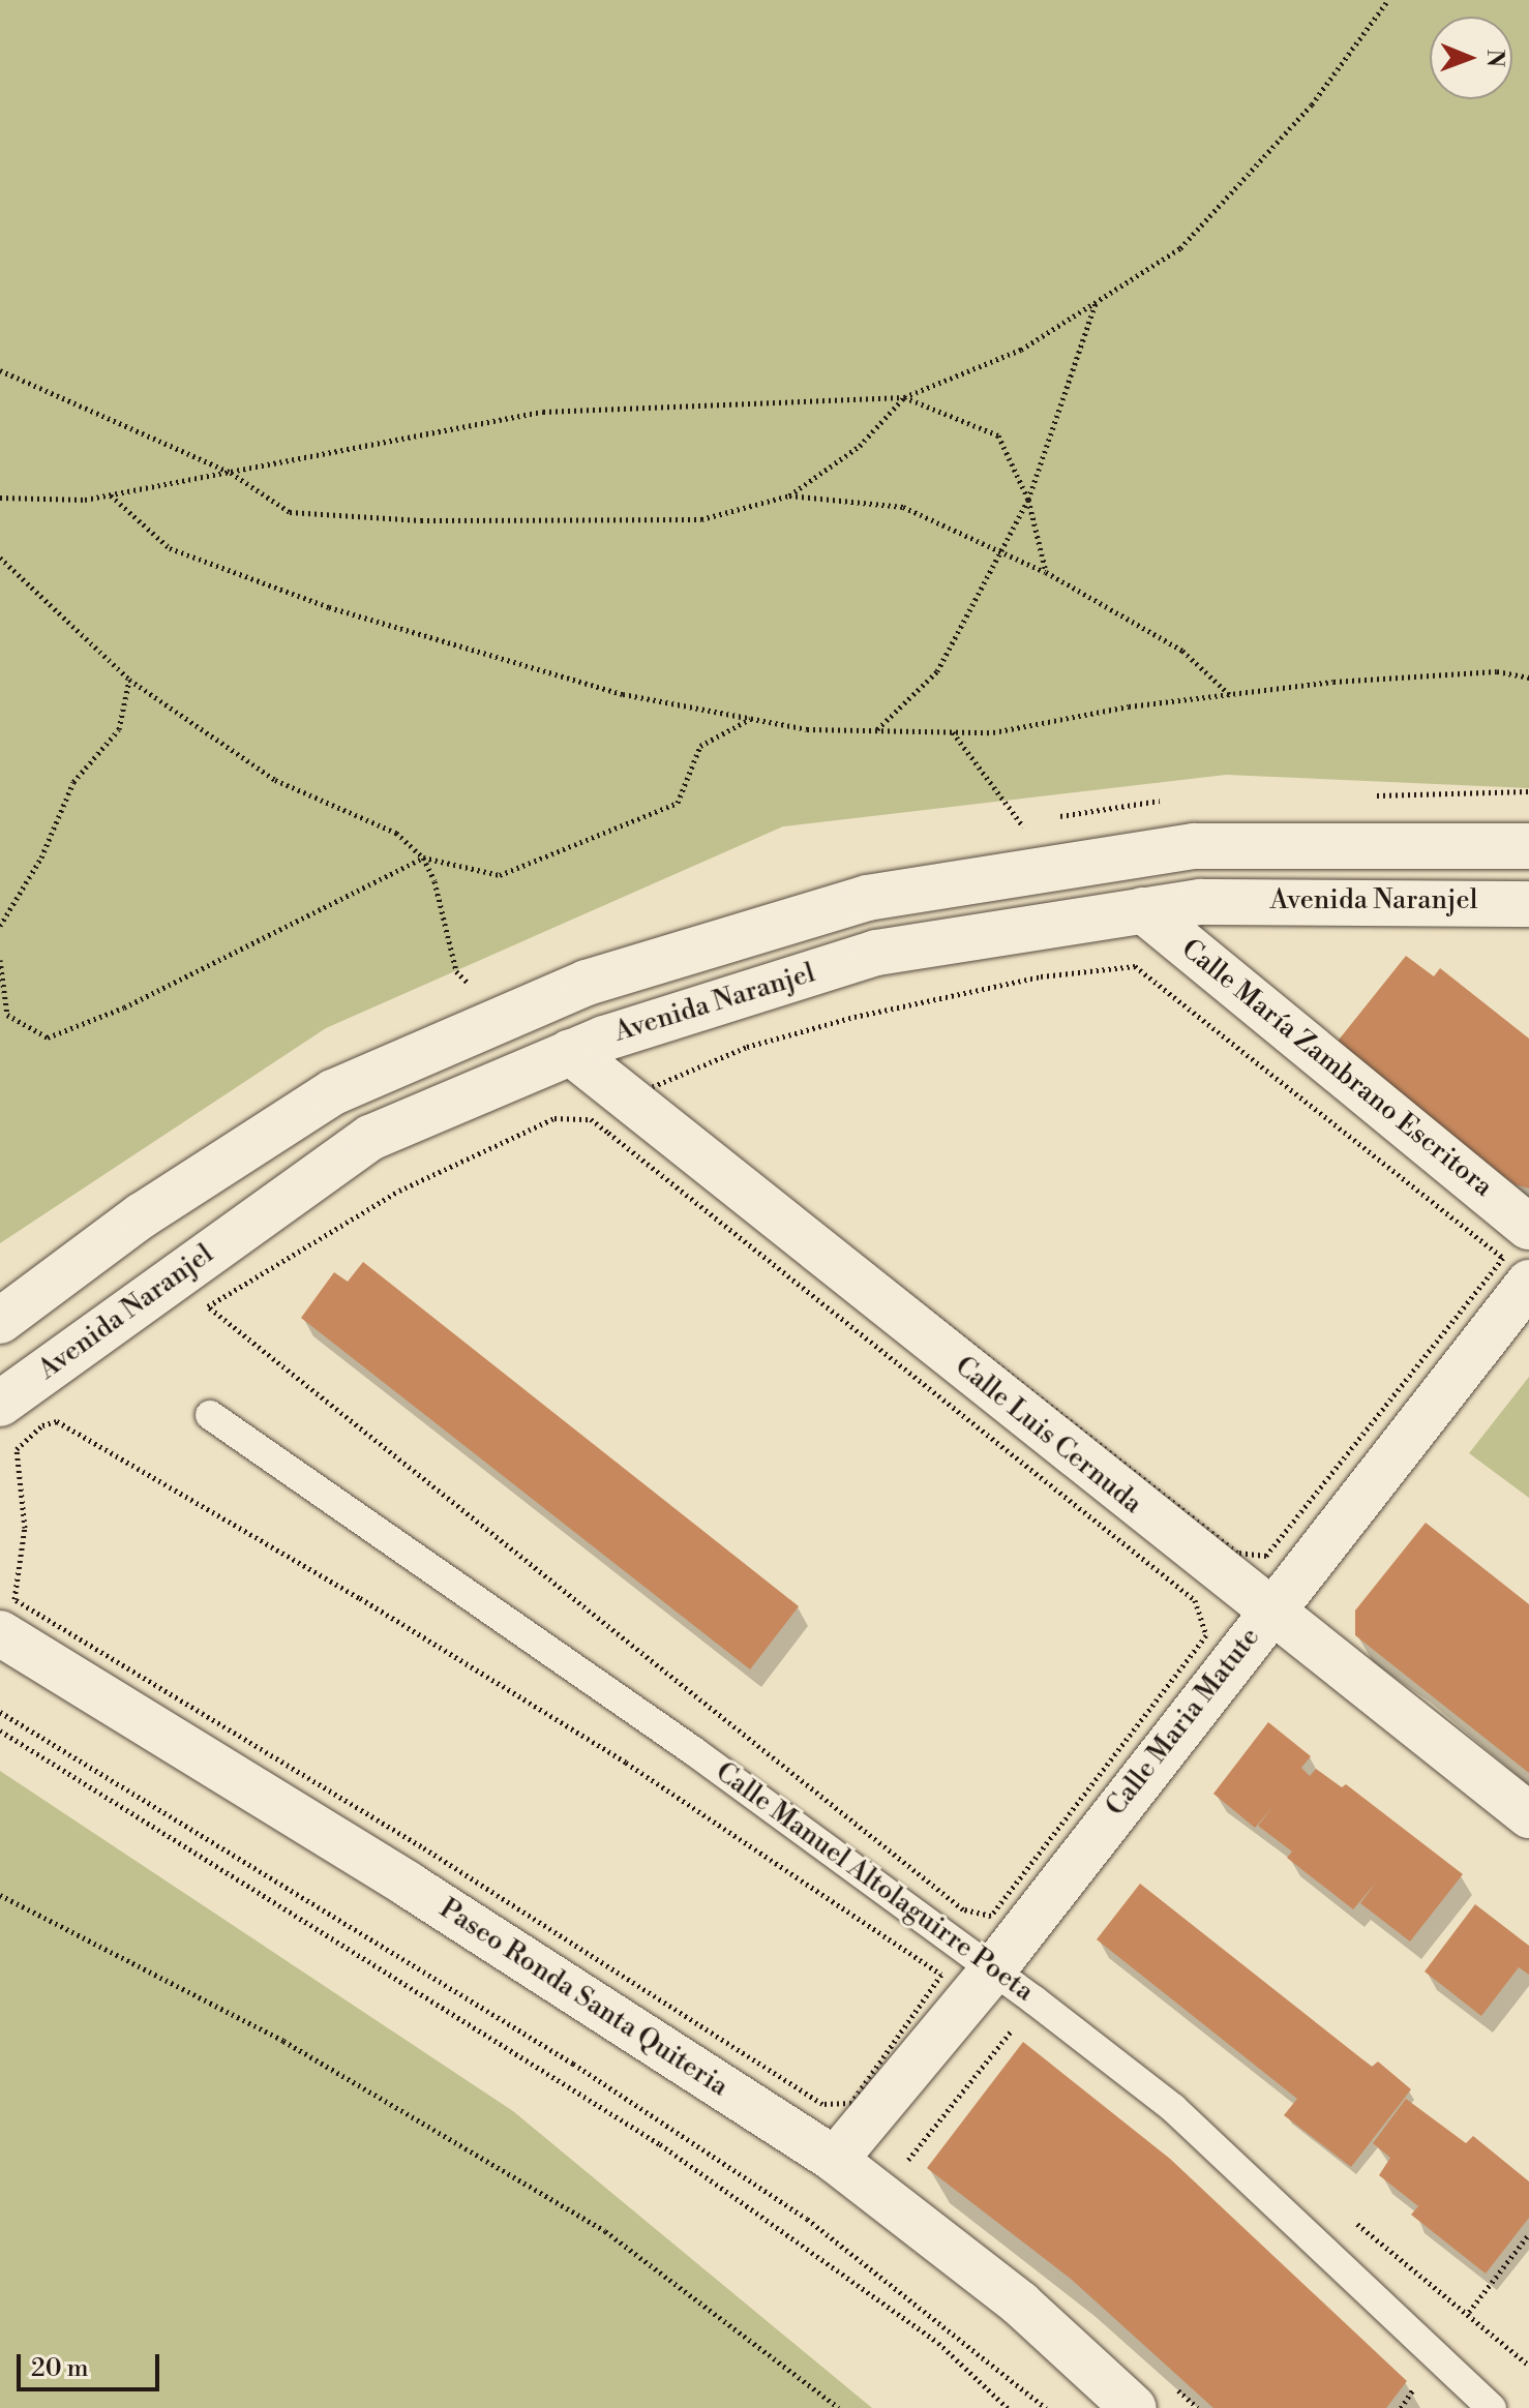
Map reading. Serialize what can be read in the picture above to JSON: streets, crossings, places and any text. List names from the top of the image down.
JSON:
{
  "streets": {
    "street": [
      "Avenida Naranjel",
      "Calle María Zambrano Escritora",
      "Calle Luis Cernuda",
      "Calle Maria Matute",
      "Paseo Ronda Santa Quiteria"
    ],
    "lane": ["Calle Manuel Altolaguirre Poeta"]
  },
  "crossings": [
    ["Avenida Naranjel", "Calle María Zambrano Escritora"],
    ["Avenida Naranjel", "Calle Luis Cernuda"],
    ["Calle Luis Cernuda", "Calle Maria Matute"],
    ["Calle Maria Matute", "Calle Manuel Altolaguirre Poeta"],
    ["Calle Maria Matute", "Paseo Ronda Santa Quiteria"]
  ],
  "scale_bar": "20 m",
  "north": "right"
}
